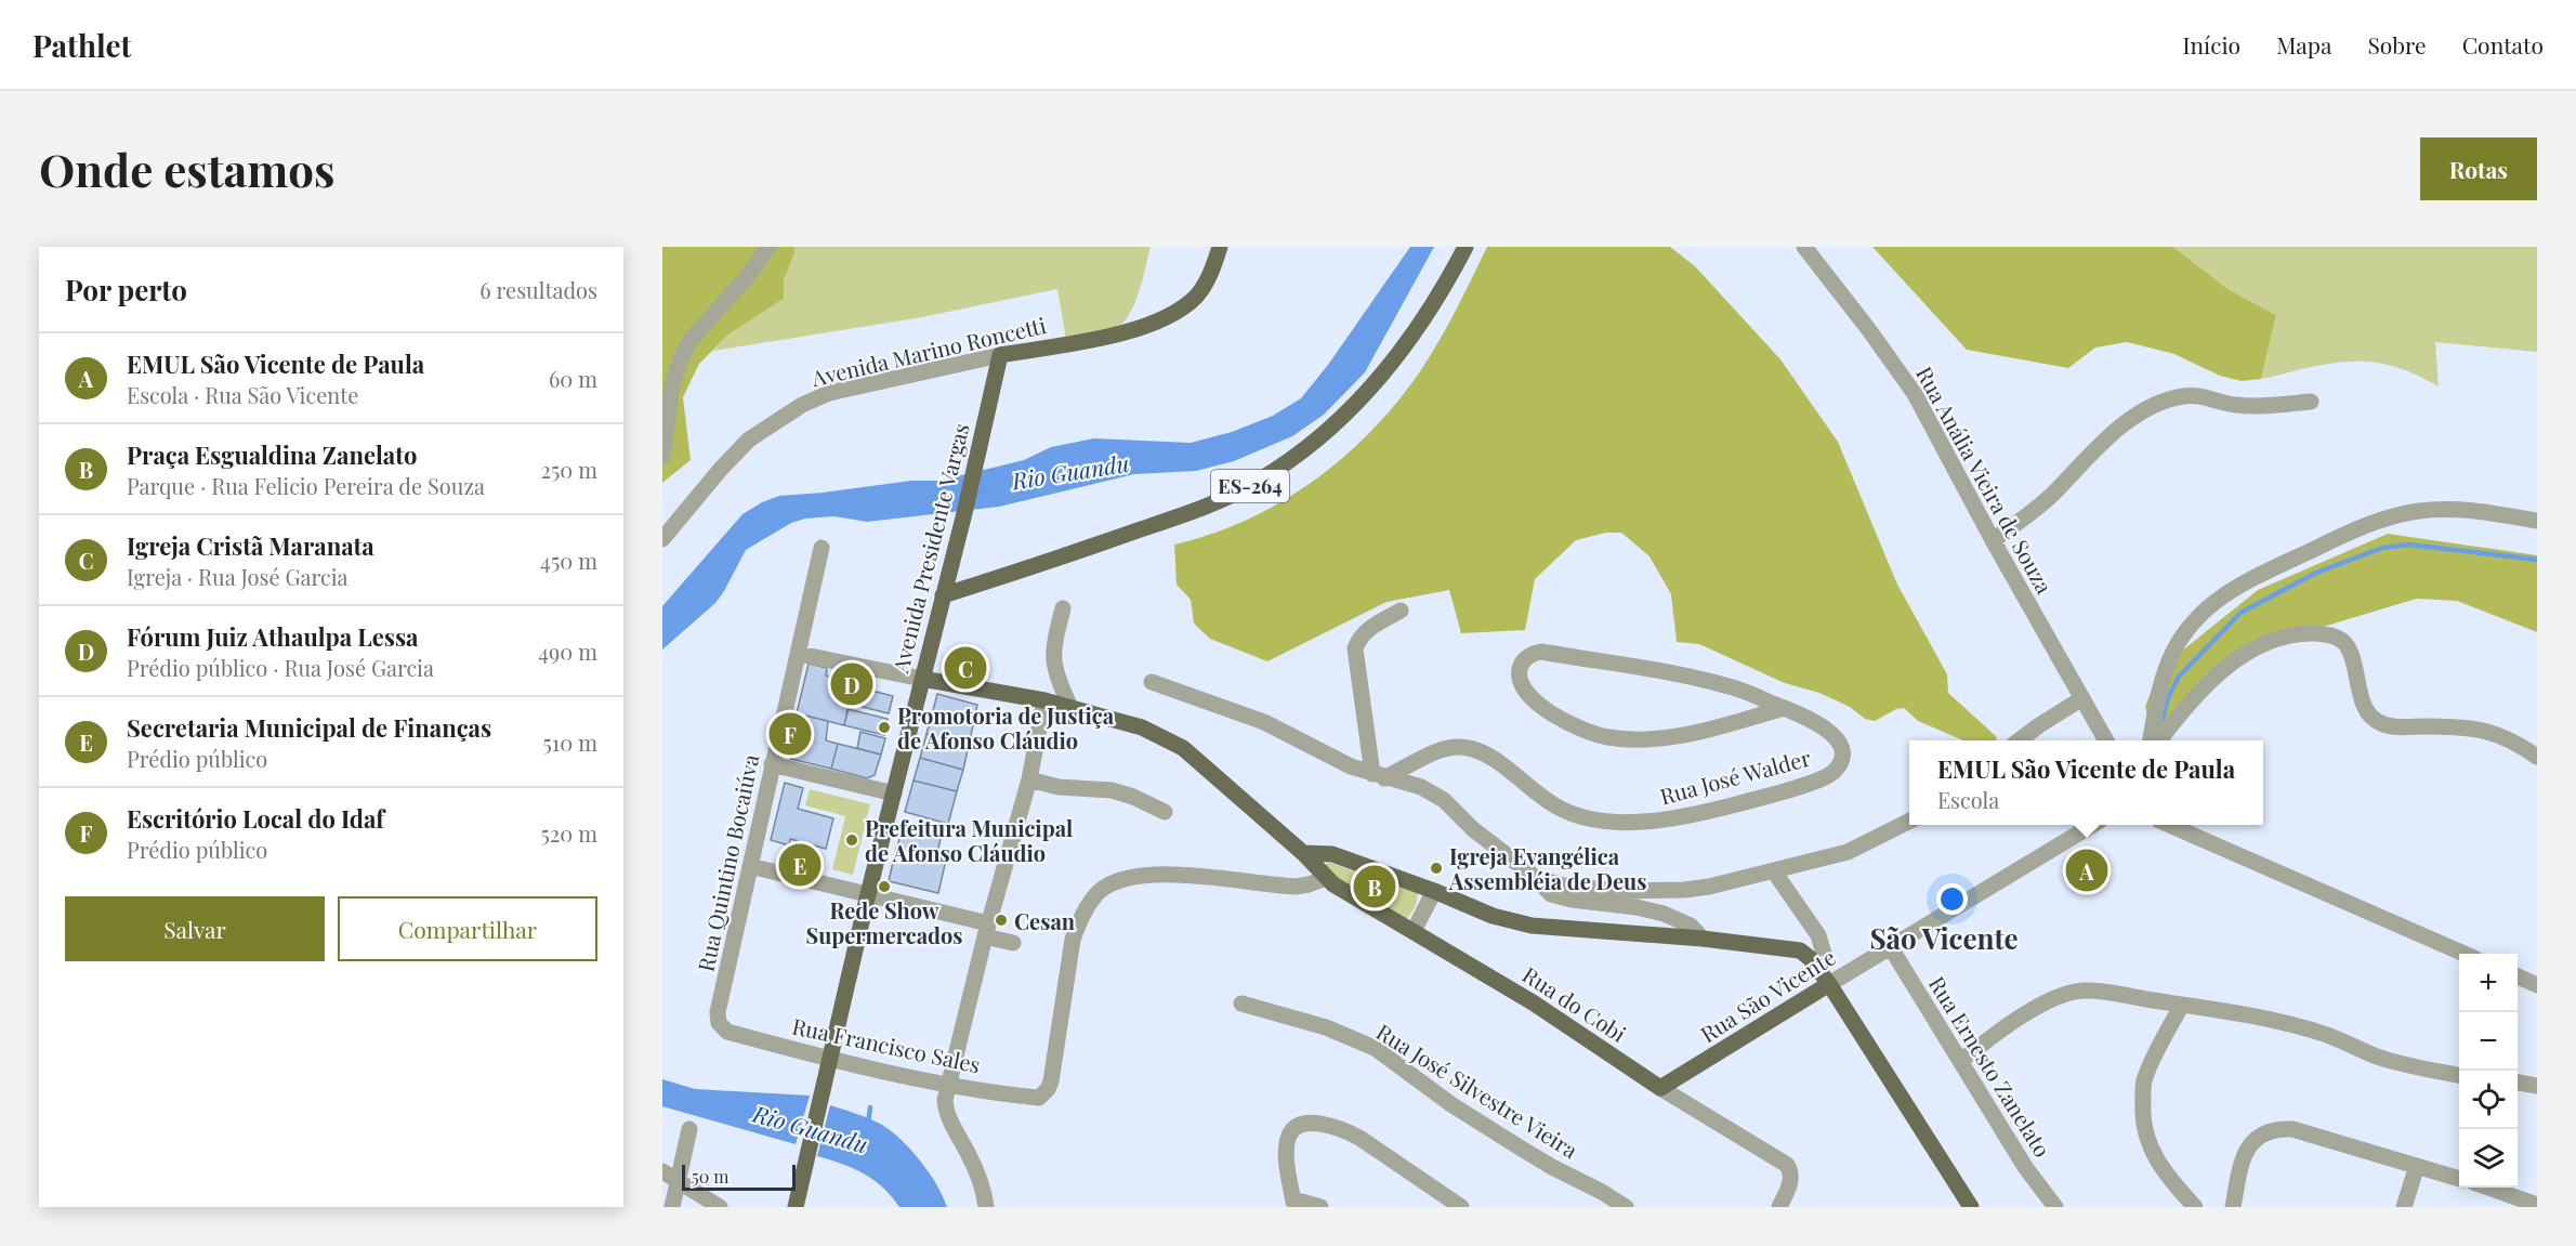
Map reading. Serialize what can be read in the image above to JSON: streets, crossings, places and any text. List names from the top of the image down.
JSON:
{
  "streets": {
    "main road": [
      "Avenida Marino Roncetti",
      "ES-264",
      "Avenida Presidente Vargas",
      "Rua São Vicente",
      "Rua do Cobi"
    ],
    "street": [
      "Rua Anália Vieira de Souza",
      "Rua José Walder",
      "Rua Quintino Bocaiúva",
      "Rua Francisco Sales",
      "Rua Ernesto Zanelato",
      "Rua José Silvestre Vieira"
    ]
  },
  "crossings": [
    ["Avenida Marino Roncetti", "Avenida Presidente Vargas"],
    ["ES-264", "Avenida Presidente Vargas"],
    ["Avenida Presidente Vargas", "Rua do Cobi"],
    ["Avenida Presidente Vargas", "Rua Francisco Sales"],
    ["Rua Quintino Bocaiúva", "Rua Francisco Sales"],
    ["Rua São Vicente", "Rua do Cobi"],
    ["Rua São Vicente", "Rua Ernesto Zanelato"],
    ["Rua do Cobi", "Rua Francisco Sales"]
  ],
  "districts": ["São Vicente"],
  "water": ["Rio Guandu"],
  "places": [
    "Promotoria de Justiça de Afonso Cláudio",
    "Prefeitura Municipal de Afonso Cláudio",
    "Igreja Evangélica Assembléia de Deus",
    "Rede Show Supermercados",
    "Cesan"
  ],
  "scale_bar": "50 m",
  "page": {
    "header": "Pathlet",
    "nav": [
      "Início",
      "Mapa",
      "Sobre",
      "Contato"
    ],
    "buttons": [
      "Rotas",
      ["Salvar", "Compartilhar"]
    ],
    "title": "Onde estamos",
    "heading": ["Por perto", "6 resultados"],
    "list": [
      {
        "mark": "A",
        "name": "EMUL São Vicente de Paula",
        "note": "Escola · Rua São Vicente",
        "value": "60 m"
      },
      {
        "mark": "B",
        "name": "Praça Esgualdina Zanelato",
        "note": "Parque · Rua Felicio Pereira de Souza",
        "value": "250 m"
      },
      {
        "mark": "C",
        "name": "Igreja Cristã Maranata",
        "note": "Igreja · Rua José Garcia",
        "value": "450 m"
      },
      {
        "mark": "D",
        "name": "Fórum Juiz Athaulpa Lessa",
        "note": "Prédio público · Rua José Garcia",
        "value": "490 m"
      },
      {
        "mark": "E",
        "name": "Secretaria Municipal de Finanças",
        "note": "Prédio público",
        "value": "510 m"
      },
      {
        "mark": "F",
        "name": "Escritório Local do Idaf",
        "note": "Prédio público",
        "value": "520 m"
      }
    ],
    "pins": [
      "C",
      "D",
      "F",
      "E",
      "A",
      "B"
    ],
    "popup": ["EMUL São Vicente de Paula", "Escola"],
    "map_buttons": ["+", "−"],
    "scale": "50 m"
  }
}
